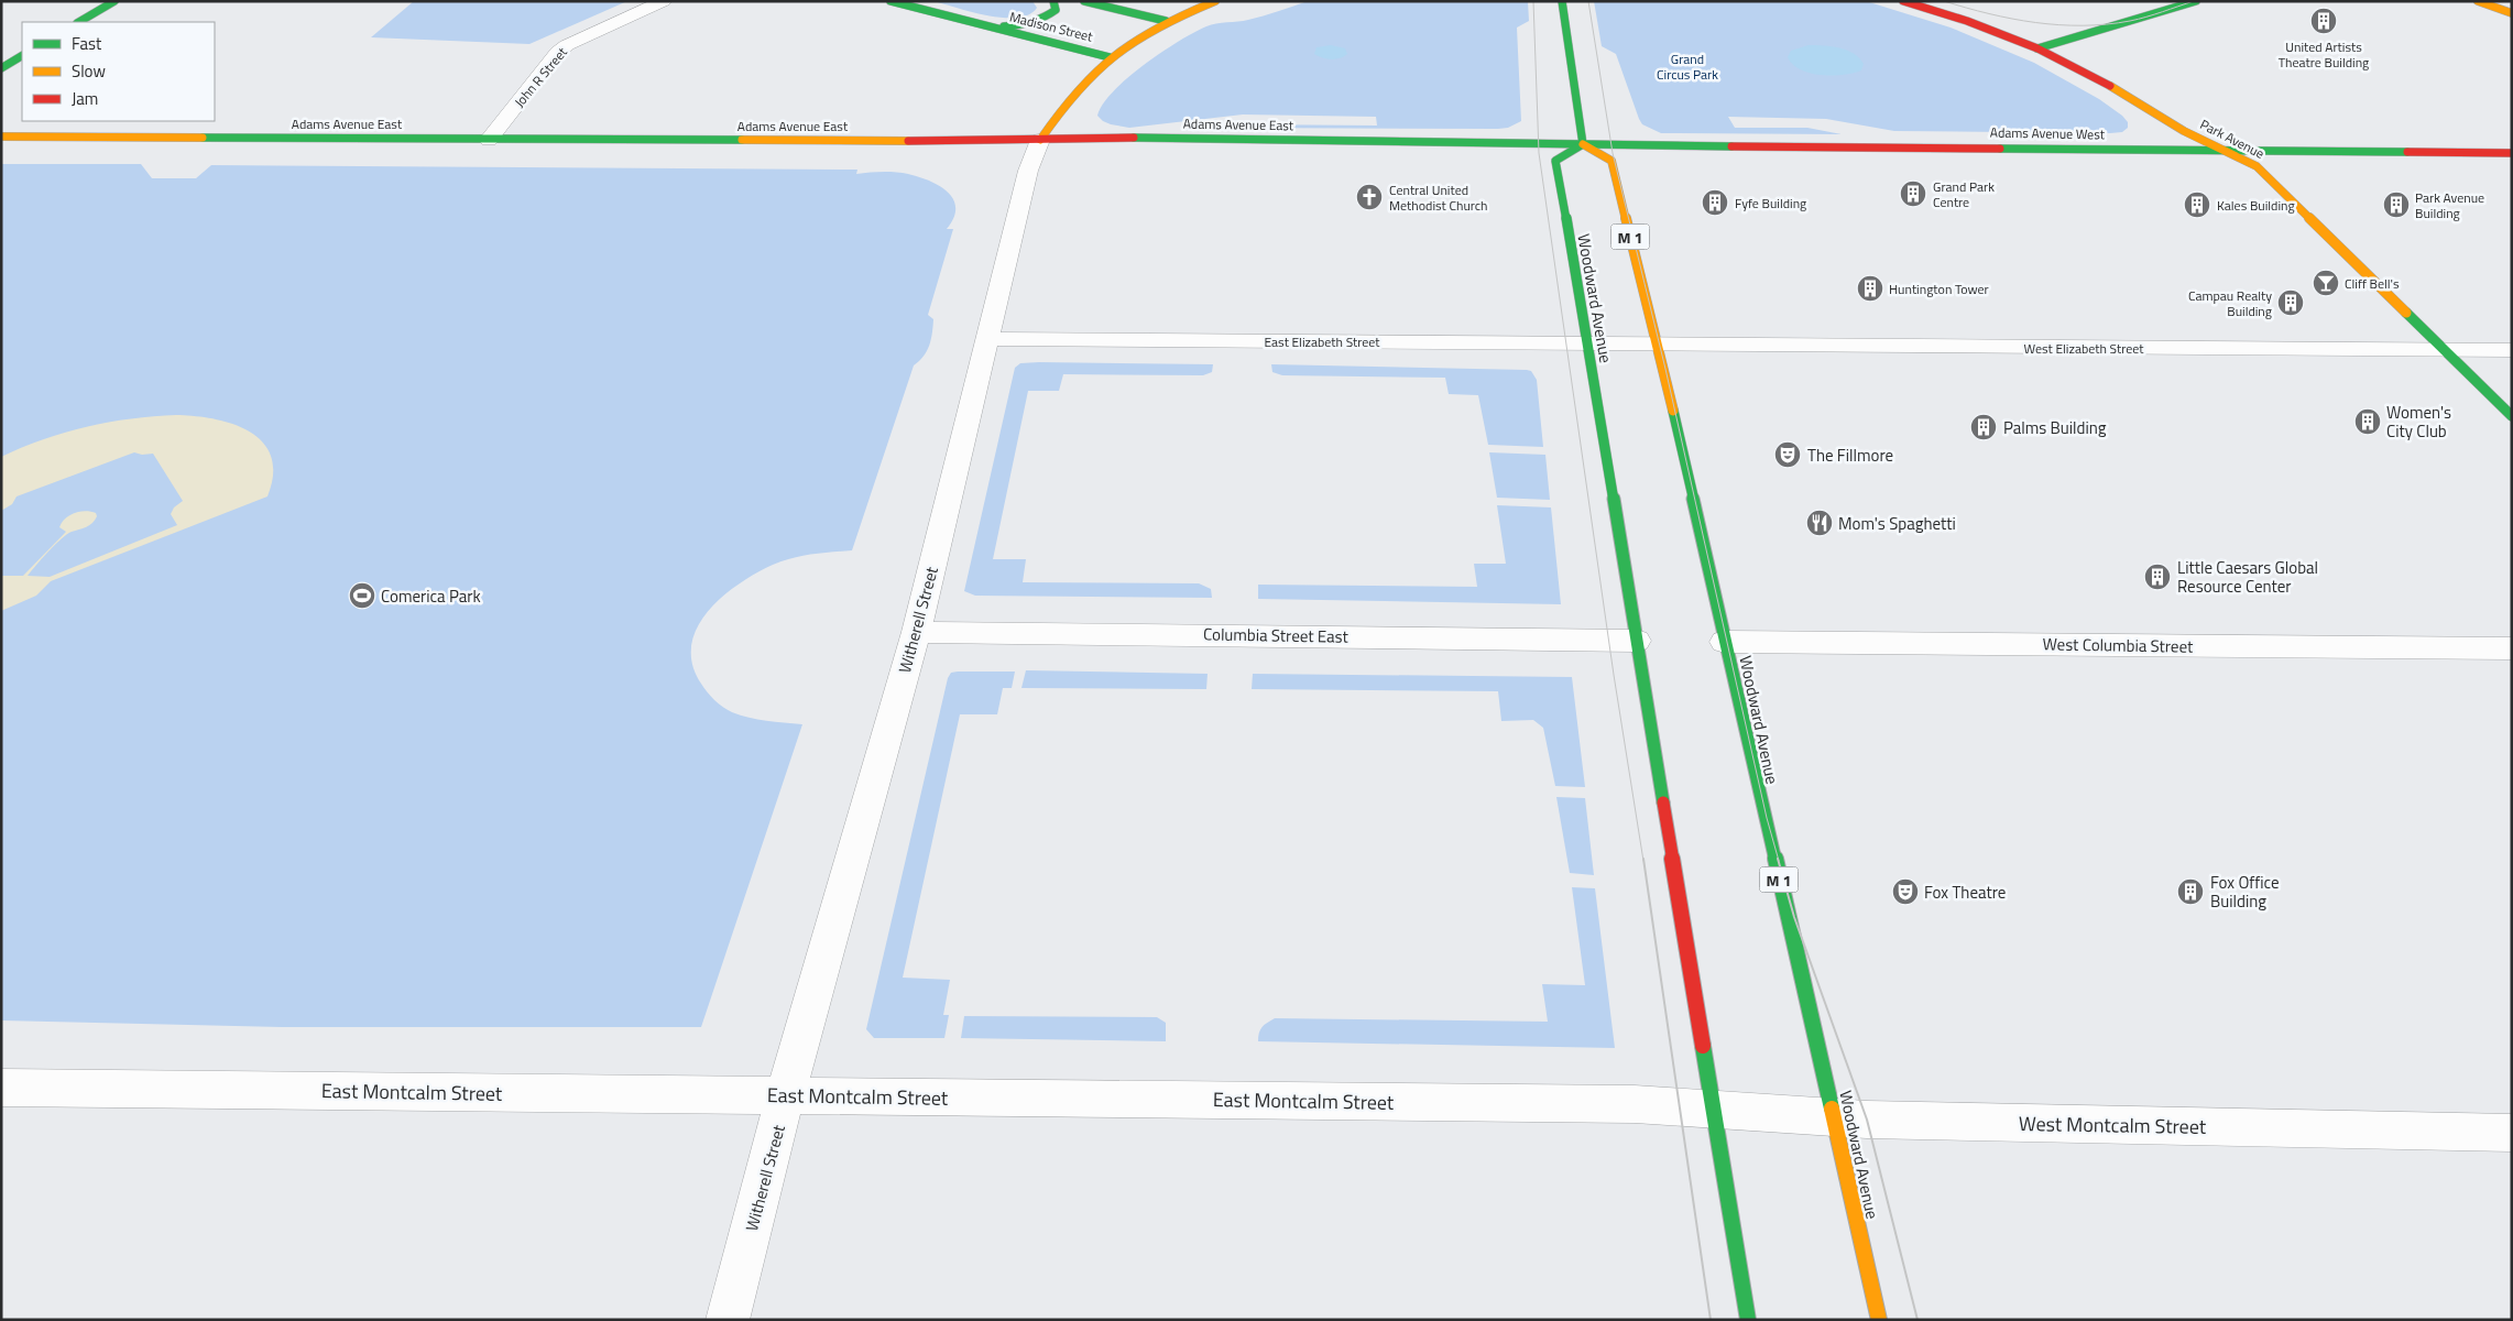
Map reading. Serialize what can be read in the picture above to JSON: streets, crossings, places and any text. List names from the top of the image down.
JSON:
{
  "streets": {
    "street": [
      "Madison Street",
      "John R Street",
      "Adams Avenue East",
      "Adams Avenue West",
      "Park Avenue",
      "M 1",
      "Woodward Avenue",
      "East Elizabeth Street",
      "West Elizabeth Street",
      "Witherell Street",
      "Columbia Street East",
      "West Columbia Street",
      "East Montcalm Street",
      "West Montcalm Street"
    ]
  },
  "crossings": [
    ["Madison Street", "Witherell Street"],
    ["John R Street", "Adams Avenue East"],
    ["Adams Avenue East", "Adams Avenue West"],
    ["Adams Avenue East", "Woodward Avenue"],
    ["Adams Avenue East", "Witherell Street"],
    ["Adams Avenue West", "Park Avenue"],
    ["Adams Avenue West", "Woodward Avenue"],
    ["Park Avenue", "West Elizabeth Street"],
    ["Woodward Avenue", "East Elizabeth Street"],
    ["Woodward Avenue", "West Elizabeth Street"],
    ["Woodward Avenue", "Columbia Street East"],
    ["Woodward Avenue", "West Columbia Street"],
    ["Woodward Avenue", "East Montcalm Street"],
    ["Woodward Avenue", "West Montcalm Street"],
    ["East Elizabeth Street", "West Elizabeth Street"],
    ["East Elizabeth Street", "Witherell Street"],
    ["Witherell Street", "Columbia Street East"],
    ["Witherell Street", "East Montcalm Street"],
    ["East Montcalm Street", "West Montcalm Street"]
  ],
  "parks": ["Grand Circus Park"],
  "places": {
    "building": [
      "United Artists Theatre Building",
      "Grand Park Centre",
      "Fyfe Building",
      "Kales Building",
      "Park Avenue Building",
      "Huntington Tower",
      "Campau Realty Building",
      "Women's City Club",
      "Palms Building",
      "Little Caesars Global Resource Center",
      "Fox Office Building"
    ],
    "church": ["Central United Methodist Church"],
    "bar": ["Cliff Bell's"],
    "theatre": ["The Fillmore", "Fox Theatre"],
    "restaurant": ["Mom's Spaghetti"],
    "sports": ["Comerica Park"]
  },
  "legend": ["Fast", "Slow", "Jam"]
}
